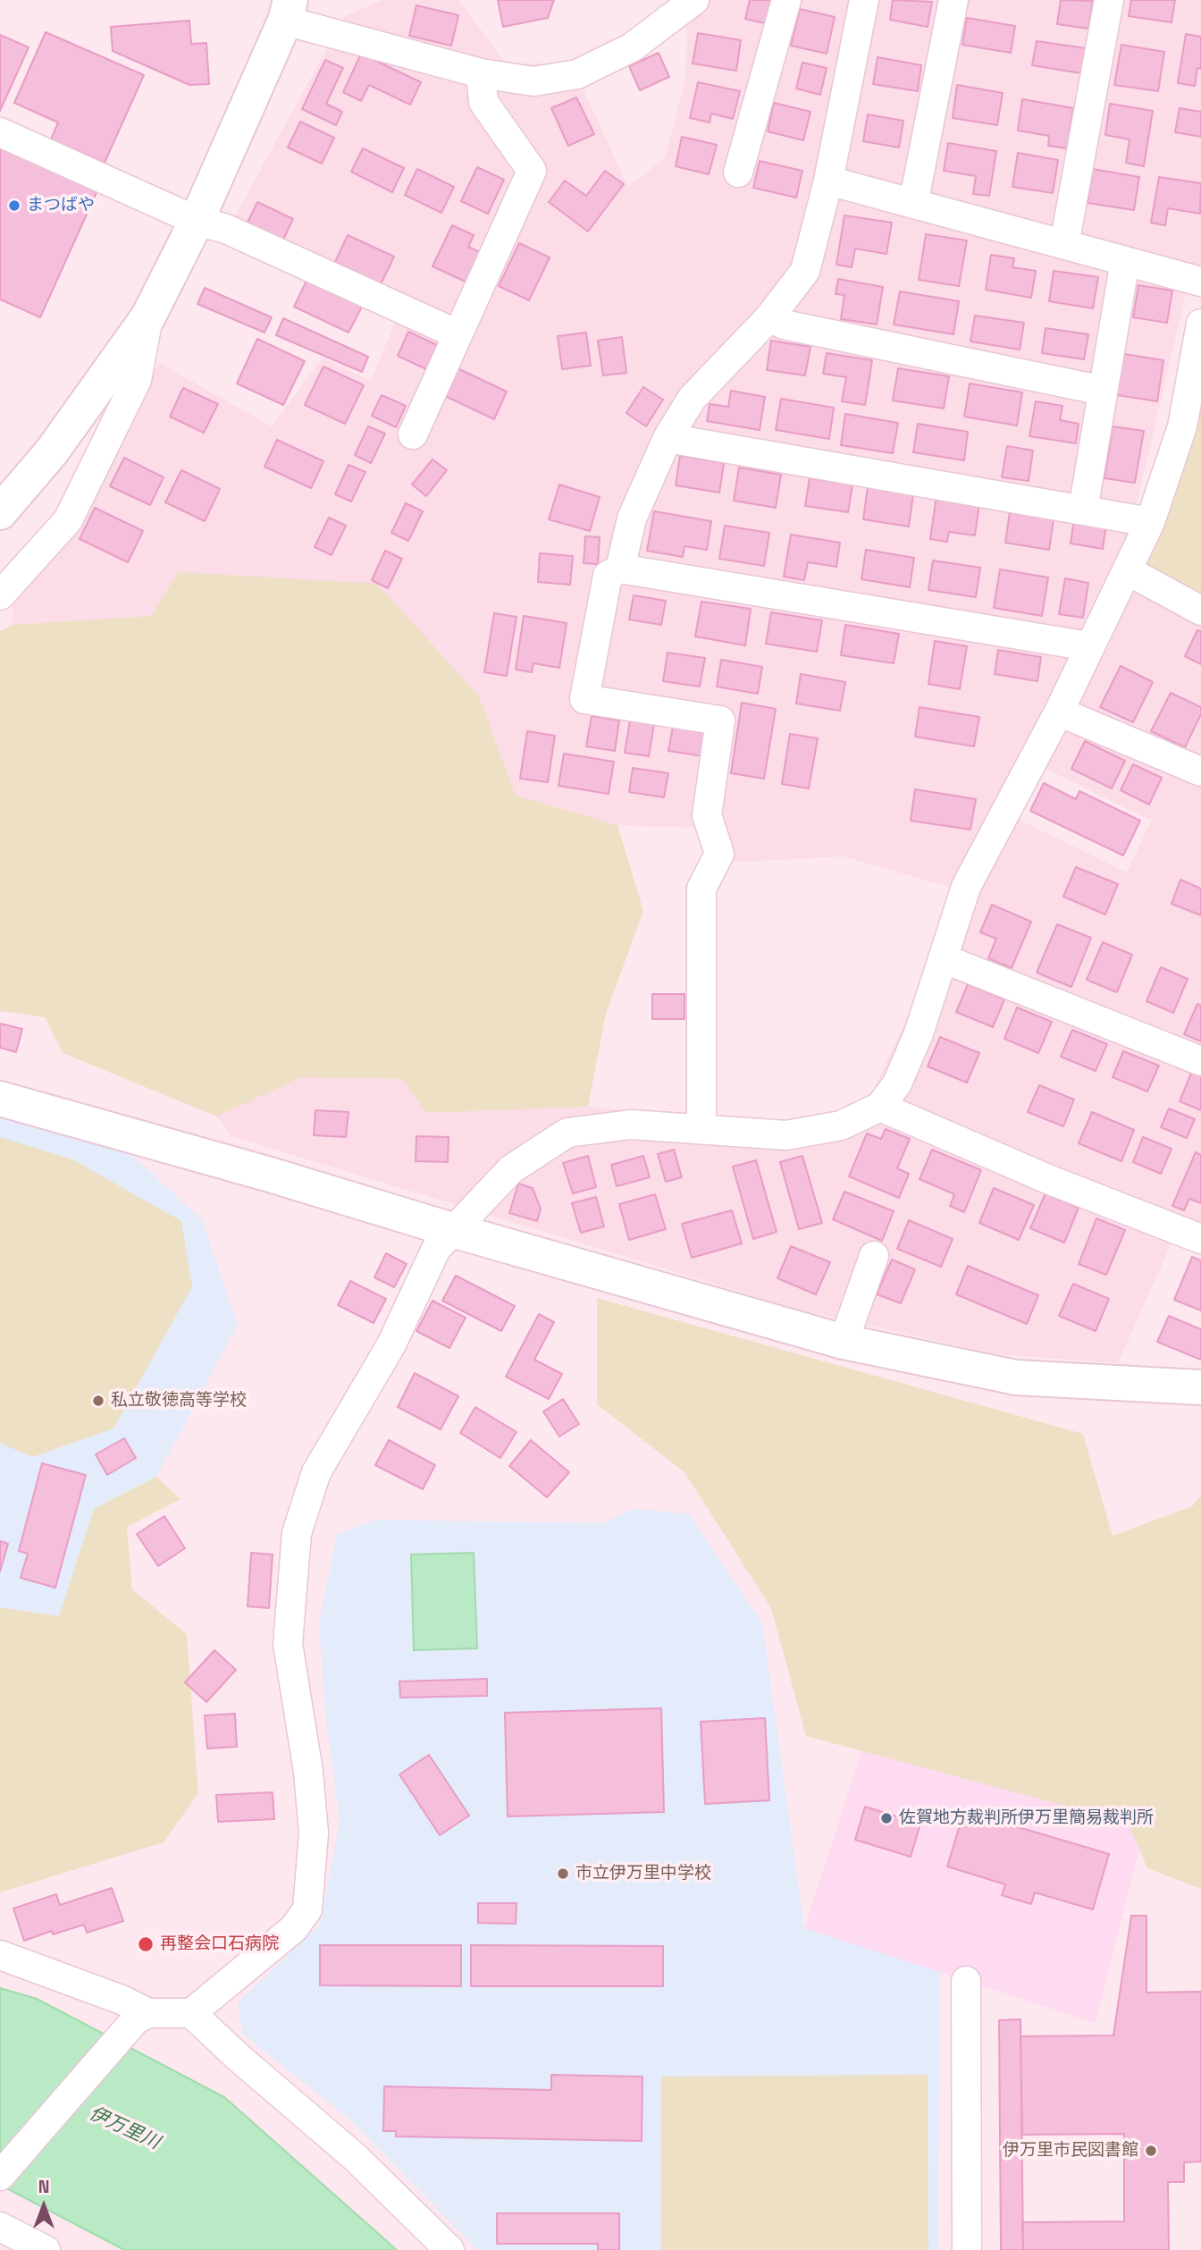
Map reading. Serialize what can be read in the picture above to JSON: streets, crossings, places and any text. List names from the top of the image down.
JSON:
{
  "water": ["伊万里川"],
  "places": [
    "まつばや",
    "私立敬徳高等学校",
    "佐賀地方裁判所伊万里簡易裁判所",
    "市立伊万里中学校",
    "再整会口石病院",
    "伊万里市民図書館"
  ],
  "north": "top"
}
